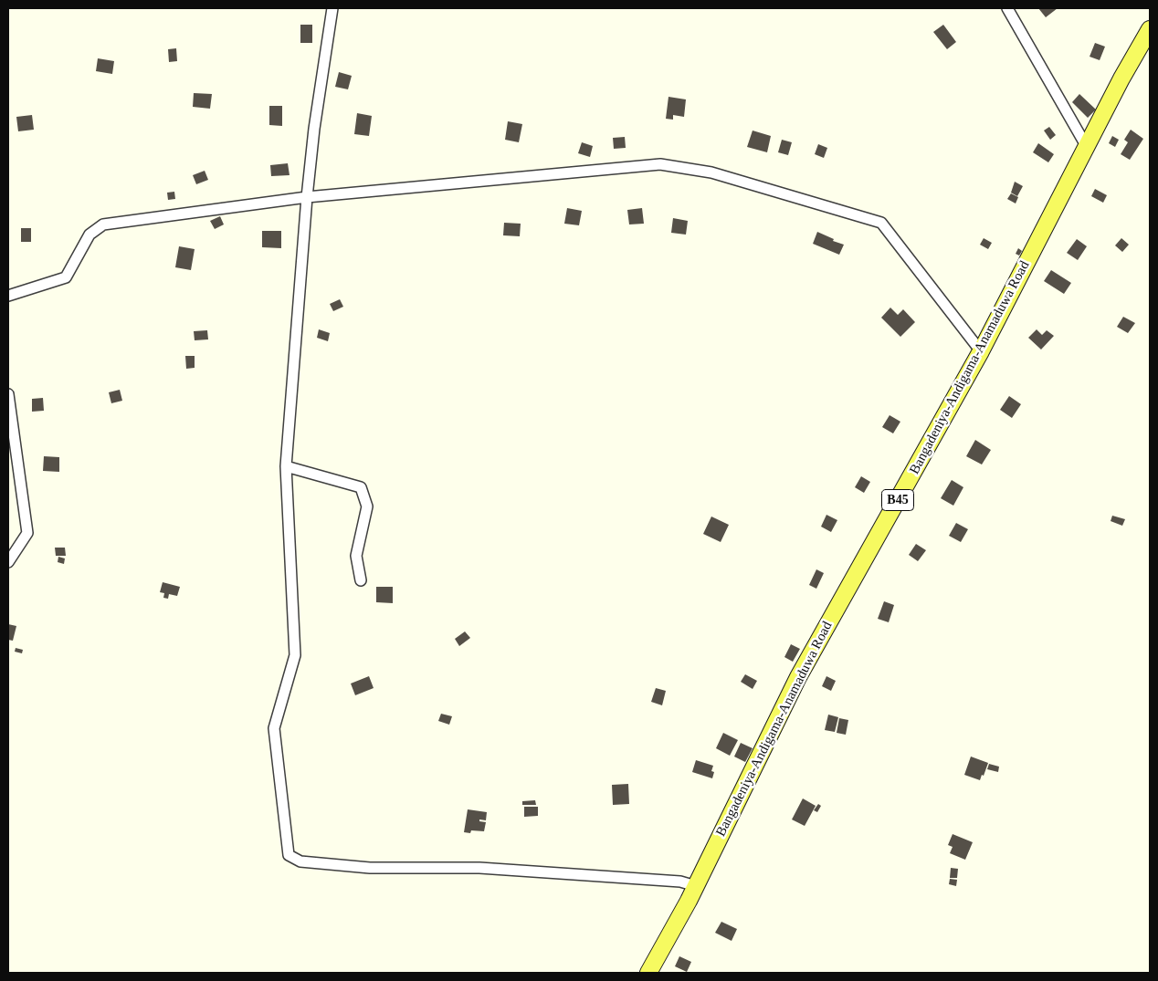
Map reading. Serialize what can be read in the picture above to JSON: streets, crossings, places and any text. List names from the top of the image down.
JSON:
{
  "streets": {
    "main road": ["Bangadeniya-Andigama-Anamaduwa Road", "B45"]
  }
}
